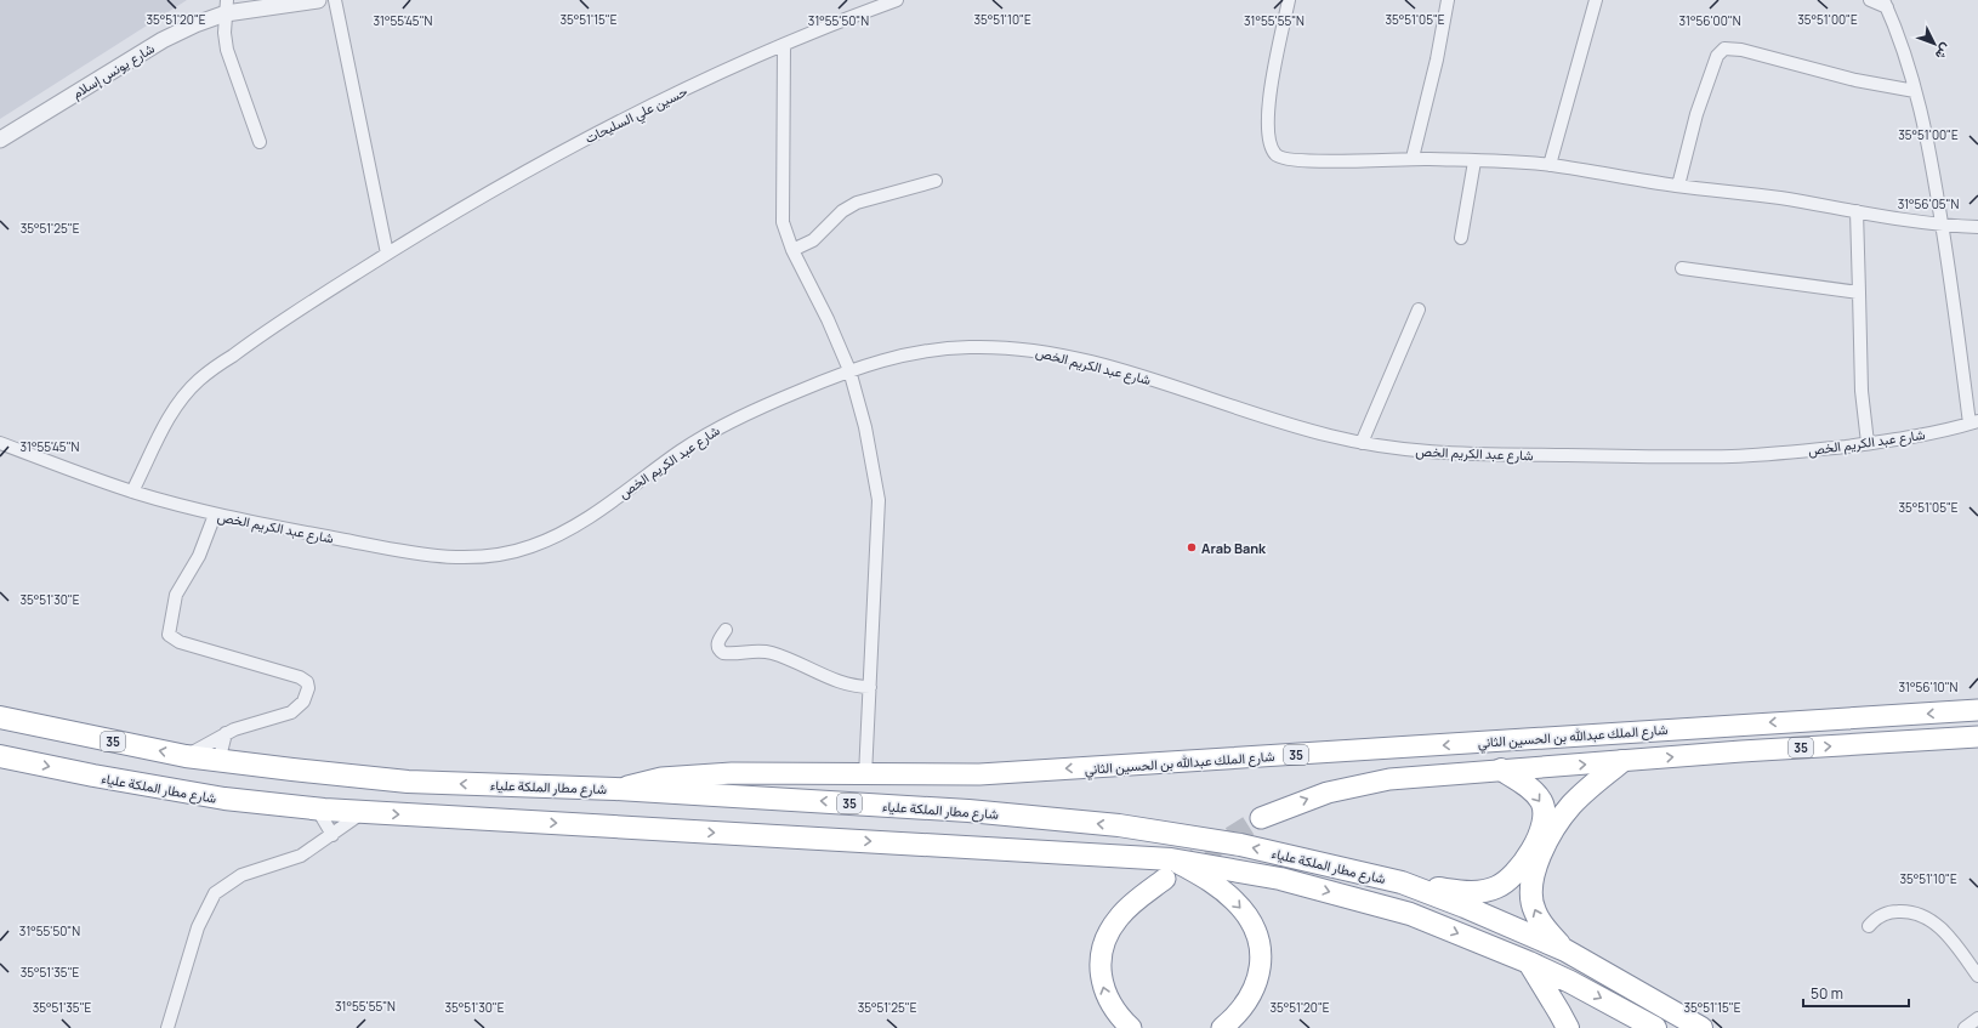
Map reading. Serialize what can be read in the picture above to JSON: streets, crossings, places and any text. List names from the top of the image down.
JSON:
{
  "streets": {
    "highway": ["شارع الملك عبدالله بن الحسين الثاني", "35", "شارع مطار الملكة علياء"],
    "street": ["شارع يونس إسلام", "حسين علي السليحات", "شارع عبد الكريم الخص"]
  },
  "crossings": [
    ["حسين علي السليحات", "شارع عبد الكريم الخص"],
    ["شارع الملك عبدالله بن الحسين الثاني", "شارع مطار الملكة علياء"]
  ],
  "places": ["Arab Bank"],
  "scale_bar": "50 m",
  "north": "bottom right",
  "coordinates": [
    "35°51'20\"E",
    "35°51'10\"E",
    "35°51'05\"E",
    "35°51'15\"E",
    "35°51'00\"E",
    "31°55'45\"N",
    "31°55'50\"N",
    "31°55'55\"N",
    "31°56'00\"N",
    "31°56'05\"N",
    "35°51'25\"E",
    "35°51'30\"E",
    "31°56'10\"N",
    "35°51'35\"E"
  ]
}
